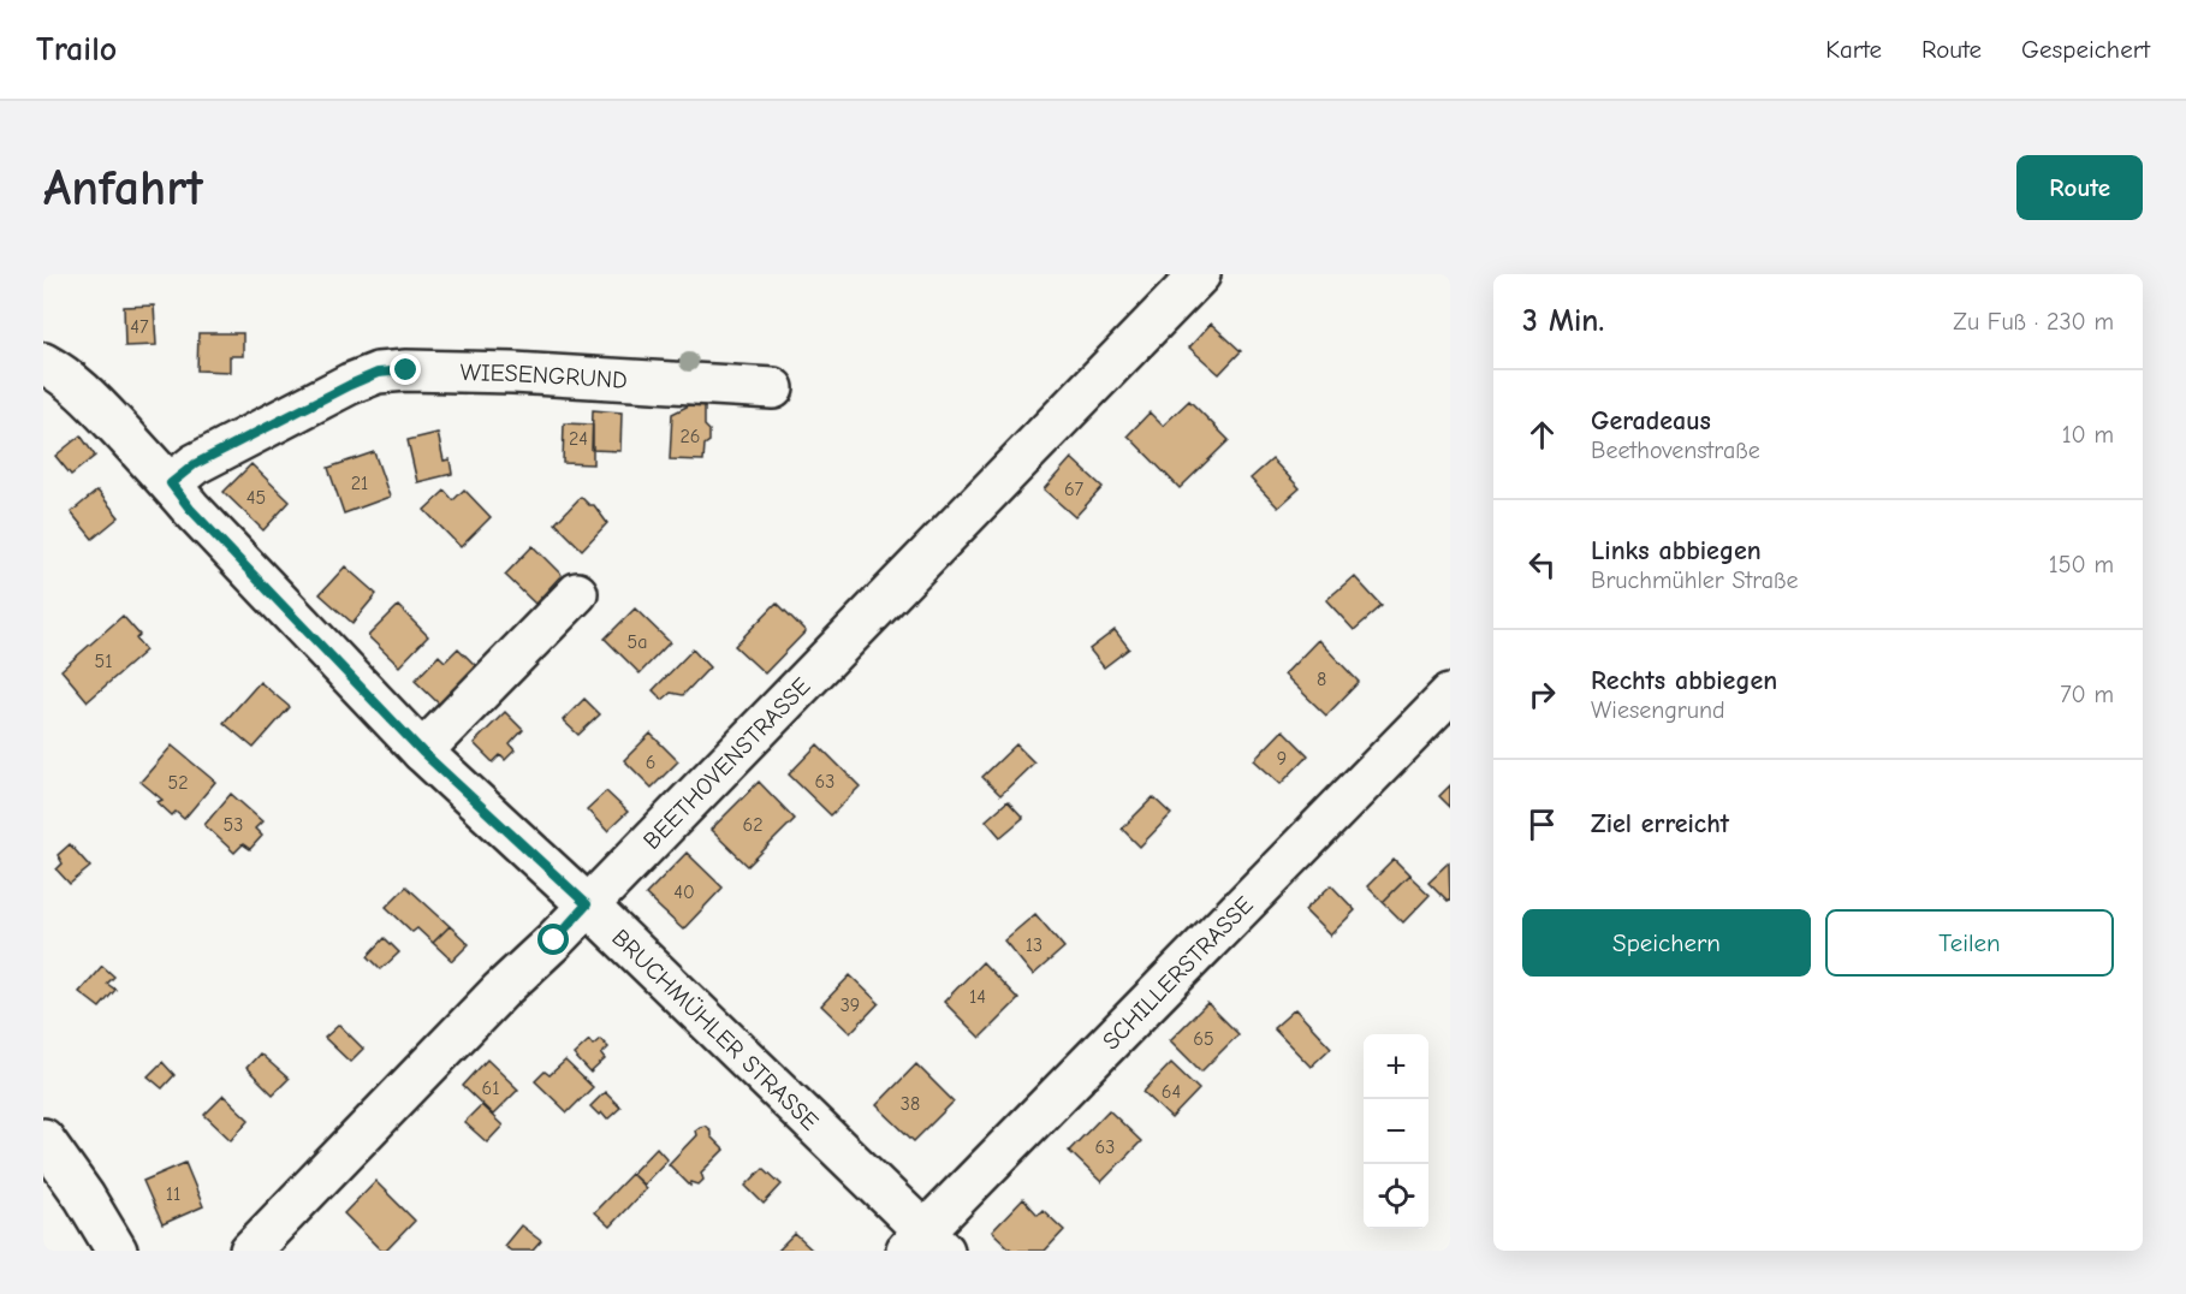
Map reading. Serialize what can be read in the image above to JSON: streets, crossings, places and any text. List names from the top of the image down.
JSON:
{
  "streets": {
    "street": [
      "WIESENGRUND",
      "BEETHOVENSTRASSE",
      "SCHILLERSTRASSE",
      "BRUCHMÜHLER STRASSE"
    ]
  },
  "crossings": [
    ["WIESENGRUND", "BRUCHMÜHLER STRASSE"],
    ["BEETHOVENSTRASSE", "BRUCHMÜHLER STRASSE"],
    ["SCHILLERSTRASSE", "BRUCHMÜHLER STRASSE"]
  ],
  "house_numbers": [
    "47",
    "26",
    "24",
    "21",
    "67",
    "45",
    "5a",
    "51",
    "8",
    "9",
    "6",
    "63",
    "52",
    "53",
    "62",
    "40",
    "13",
    "14",
    "39",
    "65",
    "61",
    "64",
    "38",
    "63",
    "11"
  ],
  "page": {
    "header": "Trailo",
    "nav": ["Karte", "Route", "Gespeichert"],
    "buttons": [
      "Route",
      ["Speichern", "Teilen"]
    ],
    "title": "Anfahrt",
    "heading": ["3 Min.", "Zu Fuß · 230 m"],
    "list": [
      ["Geradeaus", "Beethovenstraße", "10 m"],
      ["Links abbiegen", "Bruchmühler Straße", "150 m"],
      ["Rechts abbiegen", "Wiesengrund", "70 m"],
      "Ziel erreicht"
    ],
    "map_buttons": ["+", "−"]
  }
}
